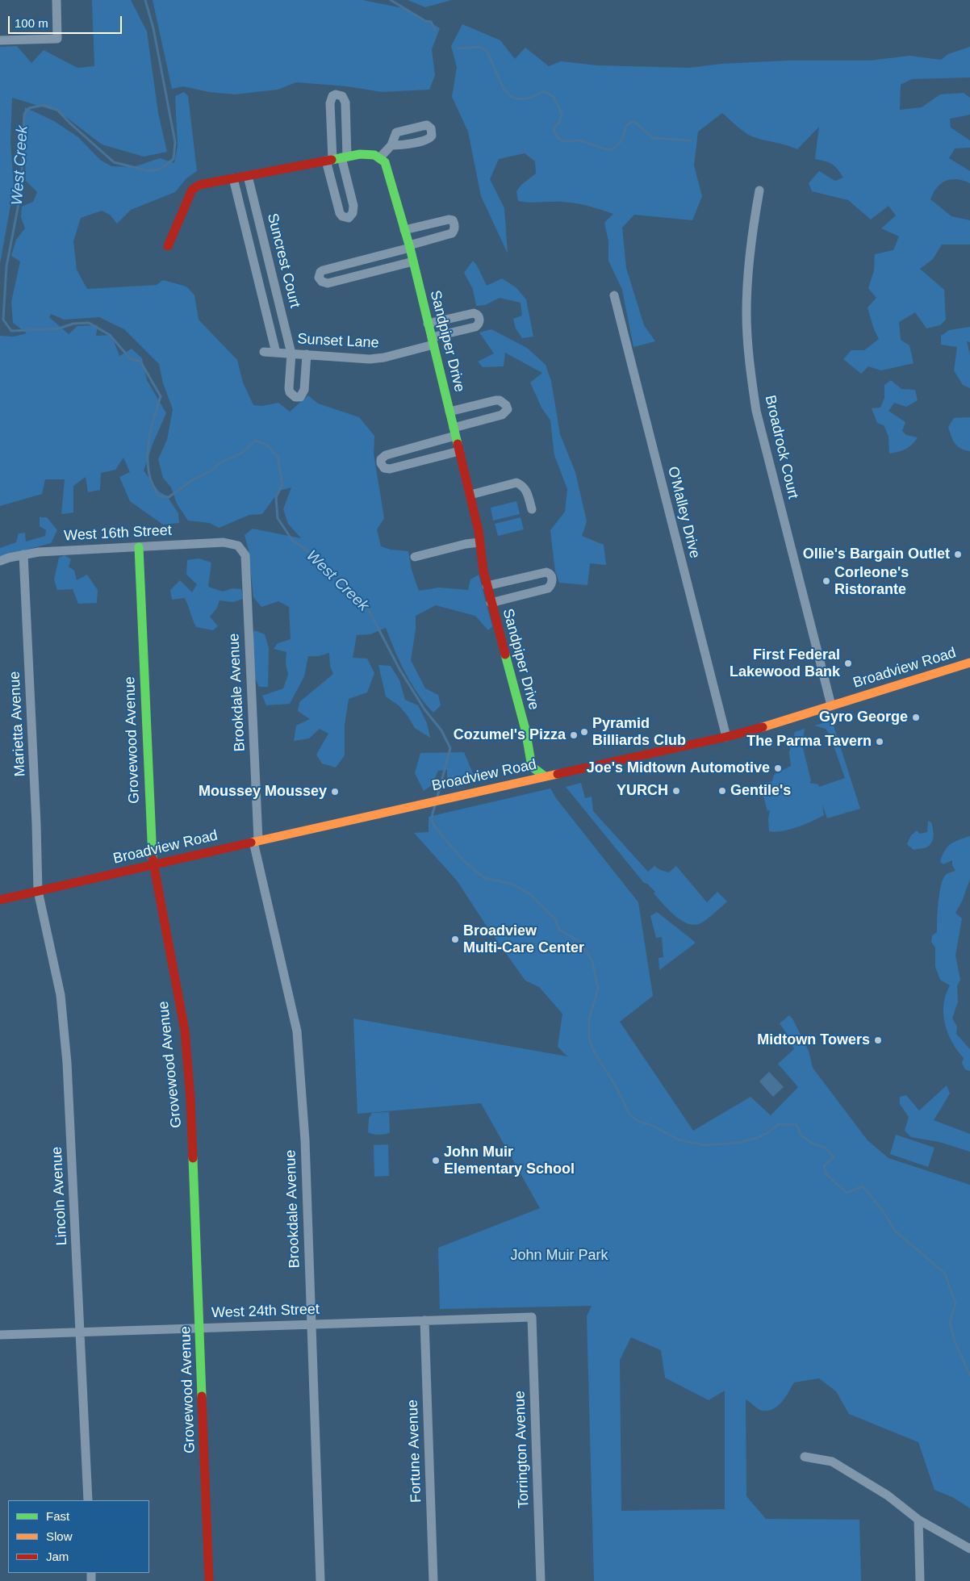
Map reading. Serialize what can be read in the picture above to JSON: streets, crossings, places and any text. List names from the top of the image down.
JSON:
{
  "streets": {
    "street": [
      "Suncrest Court",
      "Sunset Lane",
      "Sandpiper Drive",
      "Broadrock Court",
      "O'Malley Drive",
      "West 16th Street",
      "Broadview Road",
      "Brookdale Avenue",
      "Marietta Avenue",
      "Grovewood Avenue",
      "Lincoln Avenue",
      "West 24th Street",
      "Torrington Avenue",
      "Fortune Avenue"
    ]
  },
  "crossings": [
    ["Suncrest Court", "Sunset Lane"],
    ["Sunset Lane", "Sandpiper Drive"],
    ["Sandpiper Drive", "Broadview Road"],
    ["Broadrock Court", "Broadview Road"],
    ["O'Malley Drive", "Broadview Road"],
    ["West 16th Street", "Brookdale Avenue"],
    ["West 16th Street", "Marietta Avenue"],
    ["West 16th Street", "Grovewood Avenue"],
    ["Broadview Road", "Brookdale Avenue"],
    ["Broadview Road", "Marietta Avenue"],
    ["Broadview Road", "Grovewood Avenue"],
    ["Broadview Road", "Lincoln Avenue"],
    ["Brookdale Avenue", "West 24th Street"],
    ["Marietta Avenue", "Lincoln Avenue"],
    ["Grovewood Avenue", "West 24th Street"],
    ["Lincoln Avenue", "West 24th Street"],
    ["West 24th Street", "Torrington Avenue"],
    ["West 24th Street", "Fortune Avenue"]
  ],
  "water": ["West Creek"],
  "parks": ["John Muir Park"],
  "places": [
    "Ollie's Bargain Outlet",
    "Corleone's Ristorante",
    "First Federal Lakewood Bank",
    "Gyro George",
    "Pyramid Billiards Club",
    "Cozumel's Pizza",
    "The Parma Tavern",
    "Joe's Midtown Automotive",
    "YURCH",
    "Gentile's",
    "Moussey Moussey",
    "Broadview Multi-Care Center",
    "Midtown Towers",
    "John Muir Elementary School"
  ],
  "legend": ["Fast", "Slow", "Jam"],
  "scale_bar": "100 m"
}
